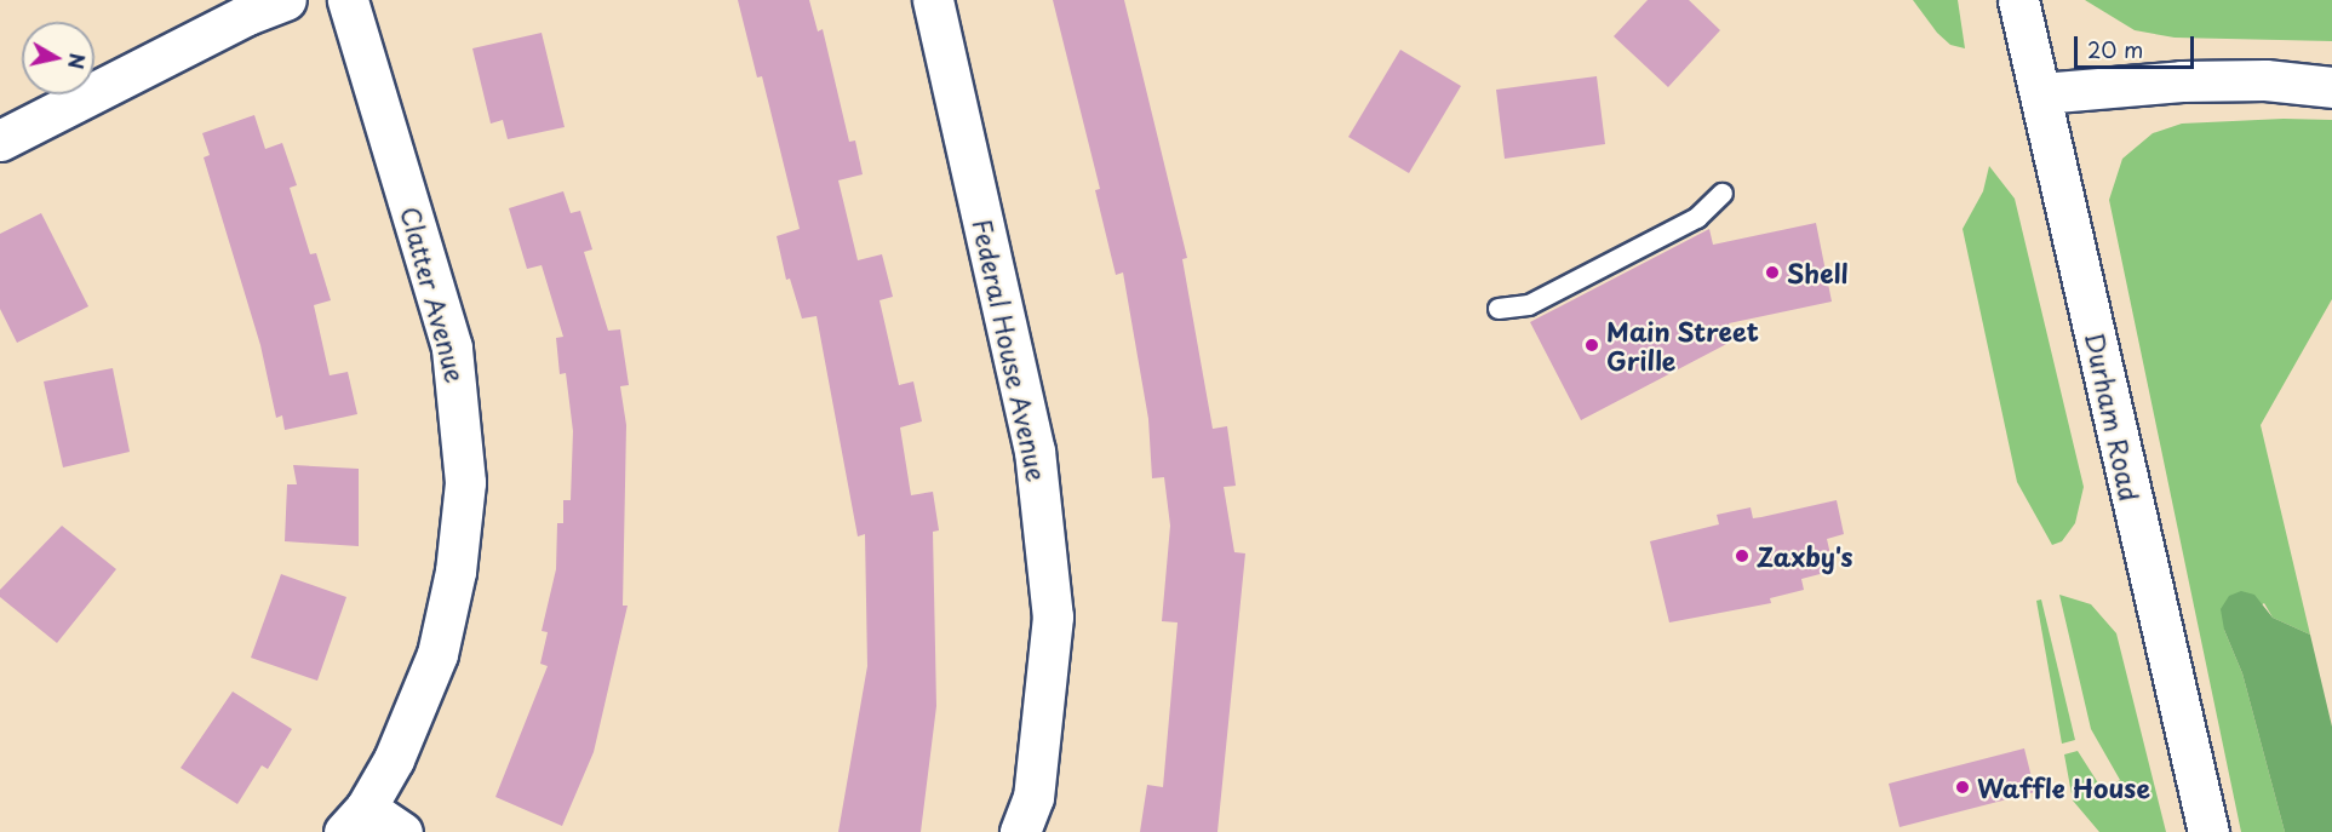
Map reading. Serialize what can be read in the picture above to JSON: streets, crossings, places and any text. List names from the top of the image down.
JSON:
{
  "streets": {
    "street": ["Clatter Avenue", "Federal House Avenue", "Durham Road"]
  },
  "places": [
    "Shell",
    "Main Street Grille",
    "Zaxby's",
    "Waffle House"
  ],
  "scale_bar": "20 m",
  "north": "right"
}
